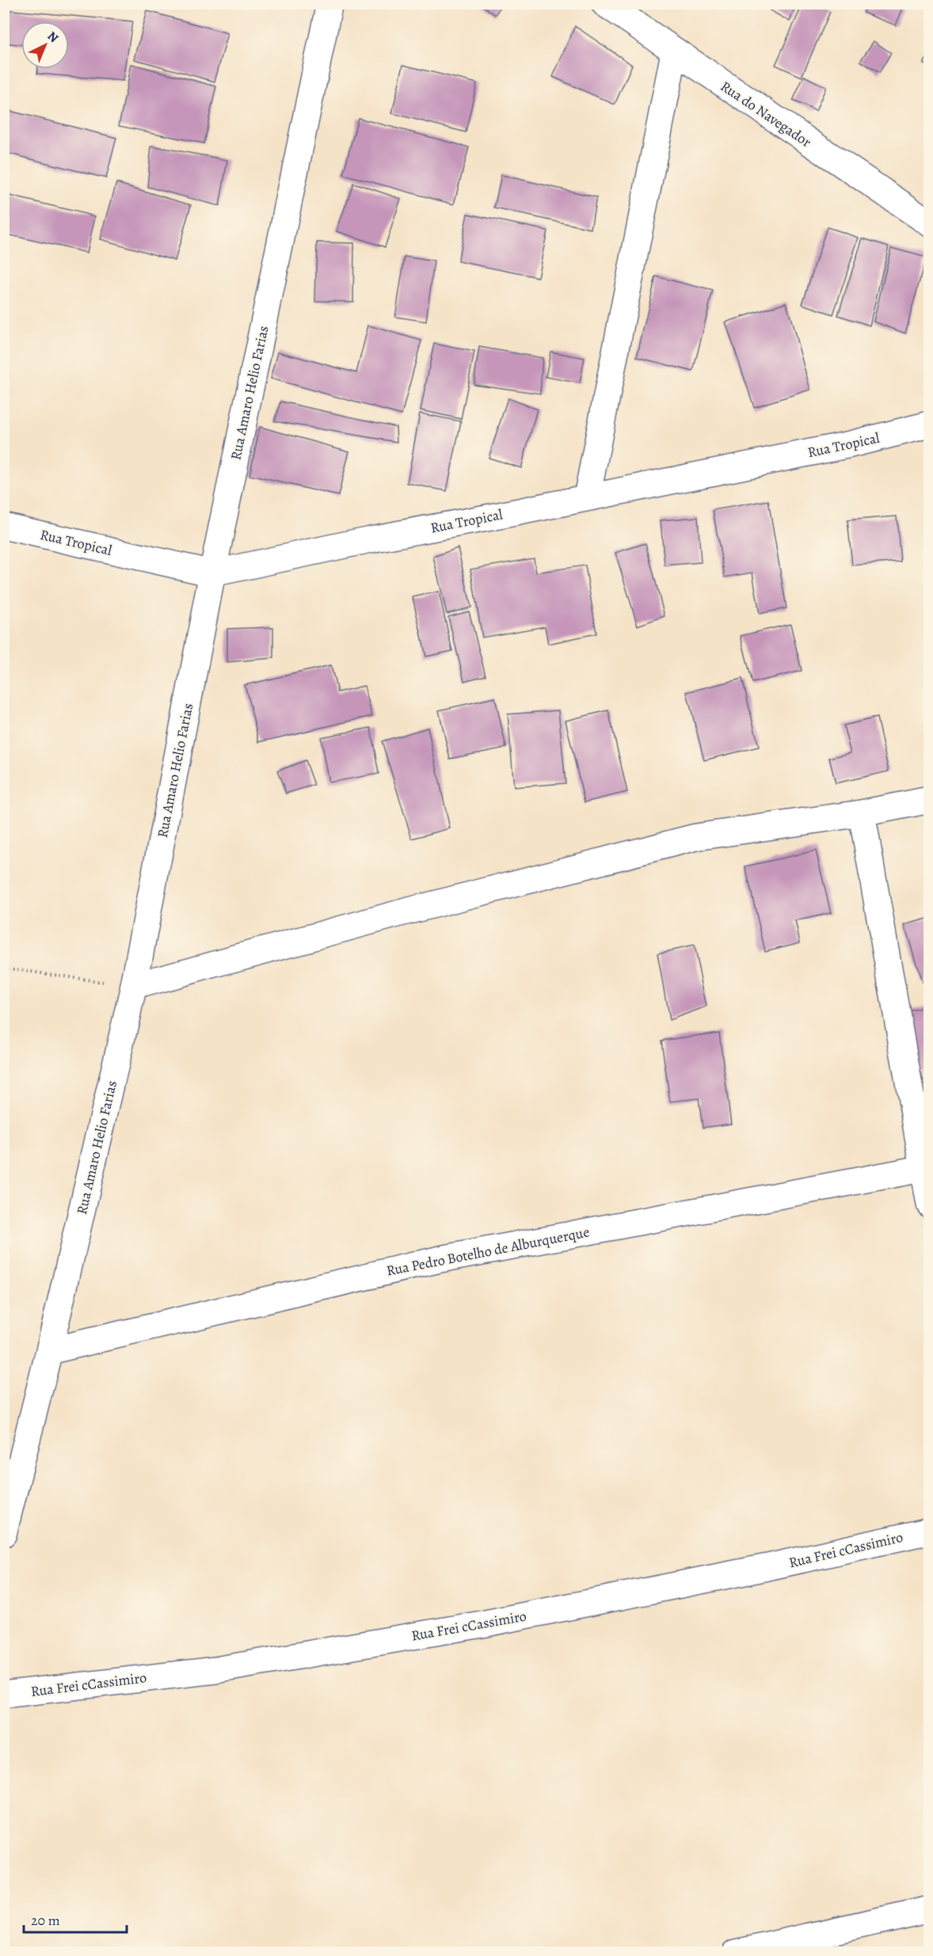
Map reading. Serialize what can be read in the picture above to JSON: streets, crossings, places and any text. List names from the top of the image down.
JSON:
{
  "streets": {
    "street": [
      "Rua do Navegador",
      "Rua Amaro Helio Farias",
      "Rua Tropical",
      "Rua Pedro Botelho de Alburquerque",
      "Rua Frei cCassimiro"
    ]
  },
  "crossings": [
    ["Rua Amaro Helio Farias", "Rua Tropical"],
    ["Rua Amaro Helio Farias", "Rua Pedro Botelho de Alburquerque"]
  ],
  "scale_bar": "20 m",
  "north": "top right"
}
